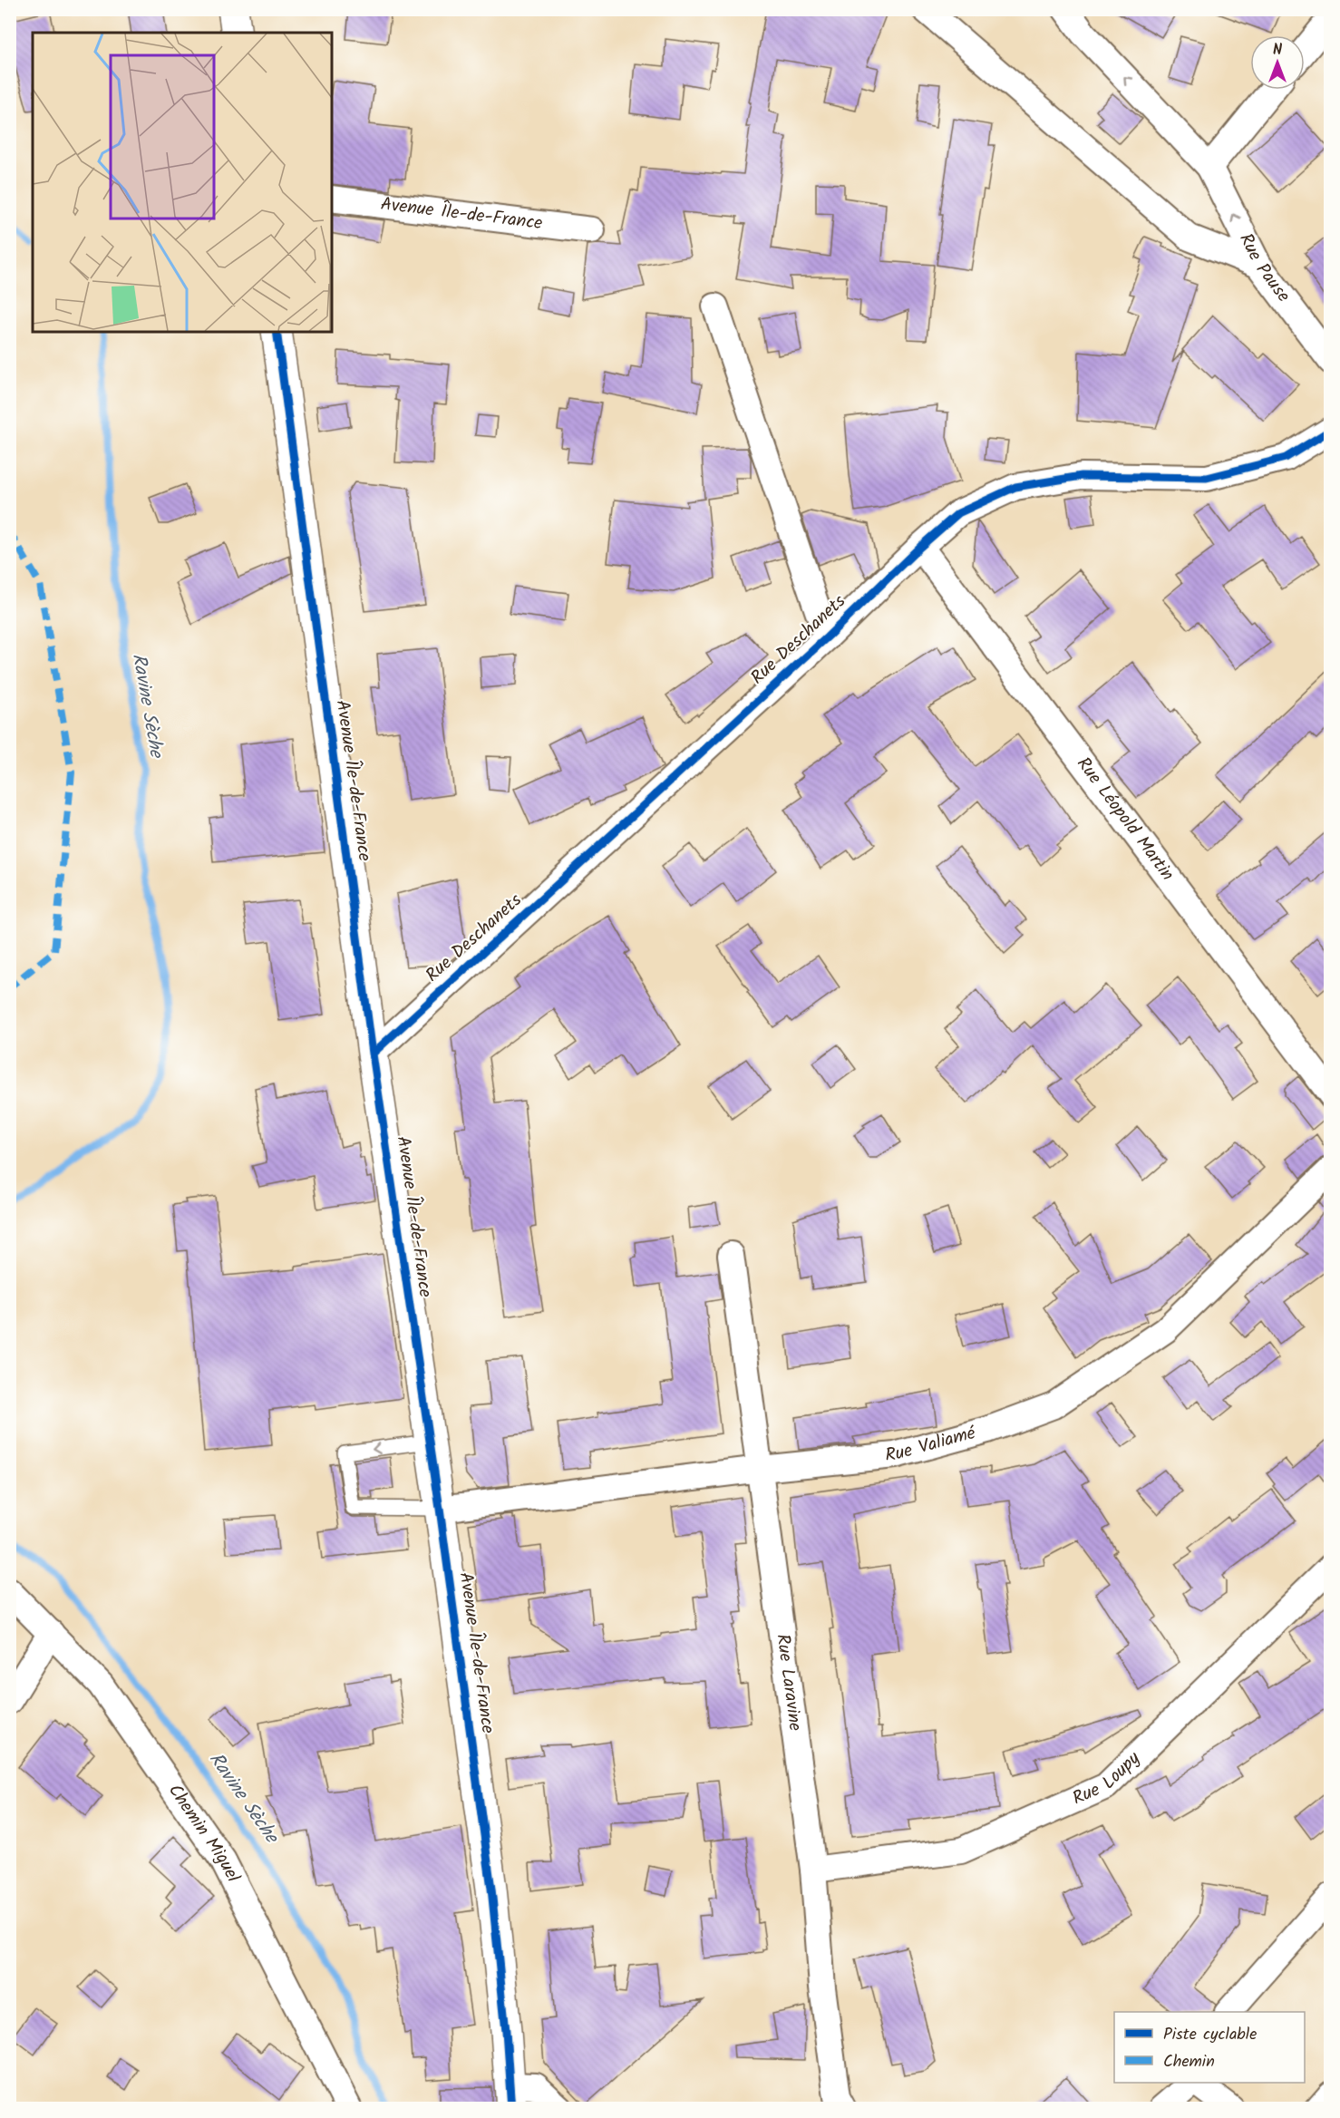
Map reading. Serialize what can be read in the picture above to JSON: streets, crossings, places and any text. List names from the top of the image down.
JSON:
{
  "streets": {
    "street": [
      "Avenue Île-de-France",
      "Rue Pause",
      "Rue Deschanets",
      "Rue Léopold Martin",
      "Rue Valiamé",
      "Rue Laravine",
      "Rue Loupy",
      "Chemin Miguel"
    ]
  },
  "crossings": [
    ["Avenue Île-de-France", "Rue Deschanets"],
    ["Avenue Île-de-France", "Rue Valiamé"],
    ["Rue Deschanets", "Rue Léopold Martin"],
    ["Rue Valiamé", "Rue Laravine"],
    ["Rue Laravine", "Rue Loupy"]
  ],
  "water": ["Ravine Sèche"],
  "legend": ["Piste cyclable", "Chemin"],
  "north": "top"
}
